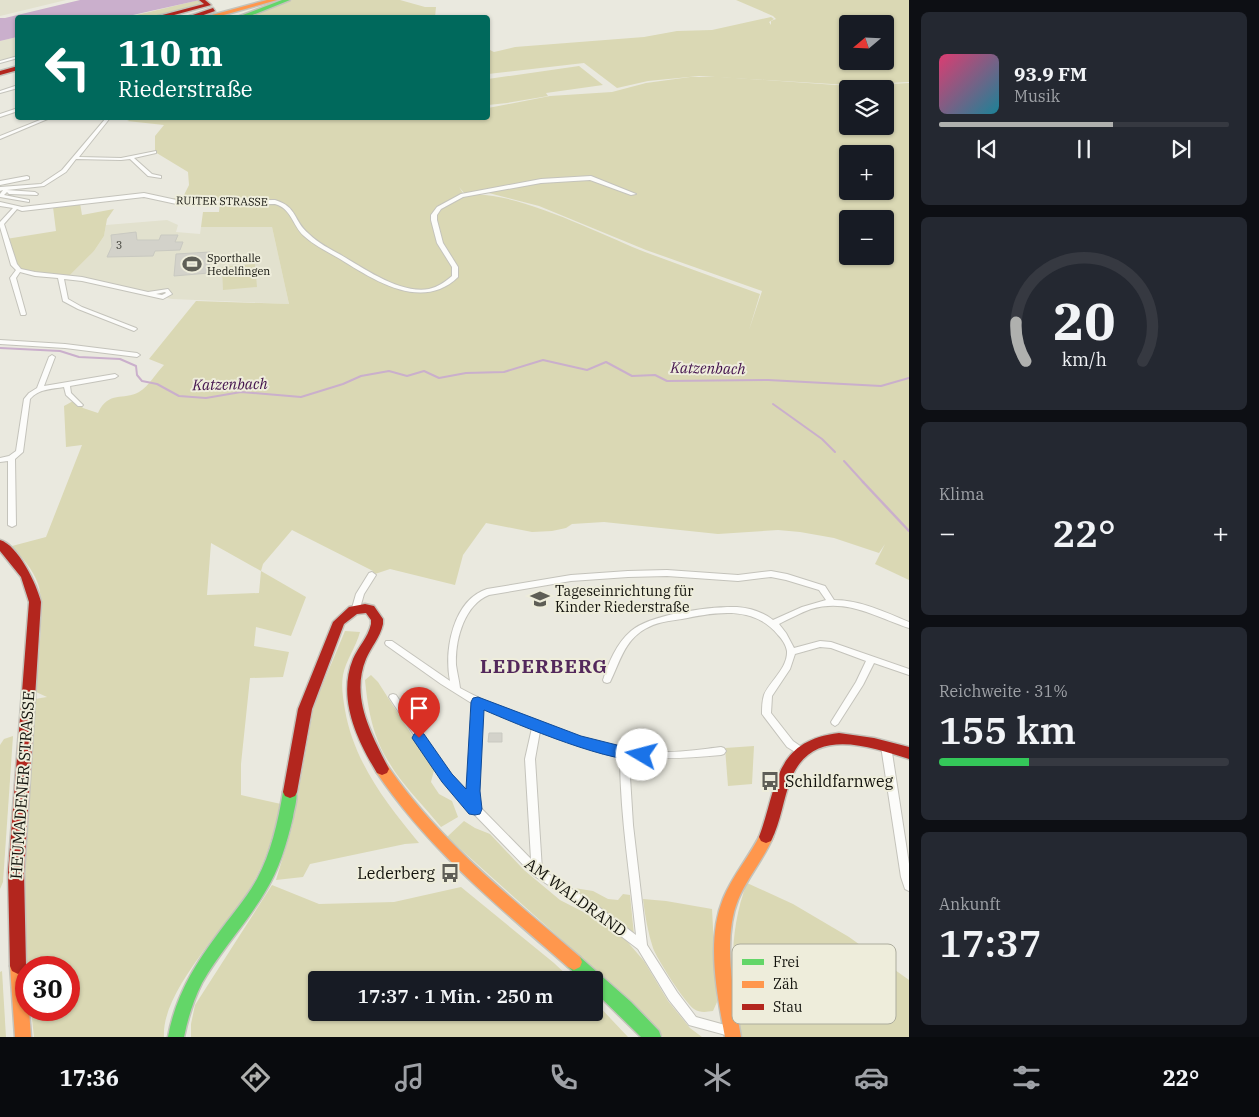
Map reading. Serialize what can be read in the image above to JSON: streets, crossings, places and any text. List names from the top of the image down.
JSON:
{
  "streets": {
    "main road": ["HEUMADENER STRASSE"],
    "street": ["RUITER STRASSE", "AM WALDRAND"]
  },
  "districts": ["LEDERBERG"],
  "water": ["Katzenbach"],
  "places": {
    "sports": ["Sporthalle Hedelfingen"],
    "school or university": ["Tageseinrichtung für Kinder Riederstraße"],
    "bus stop": ["Schildfarnweg", "Lederberg"]
  },
  "house_numbers": ["3"],
  "legend": ["Frei", "Zäh", "Stau"],
  "north": "left",
  "page": {
    "map_buttons": ["+", "−"],
    "turn": ["110 m", "Riederstraße"],
    "song": ["93.9 FM", "Musik"],
    "tile": [
      "Klima",
      ["Reichweite · 31%", "155 km"],
      ["Ankunft", "17:37"]
    ],
    "heat": ["−", "22°", "+"],
    "limit": "30",
    "trip": "17:37 · 1 Min. · 250 m",
    "tabs": ["17:36", "22°"],
    "gauge": ["20", "km/h"]
  }
}
